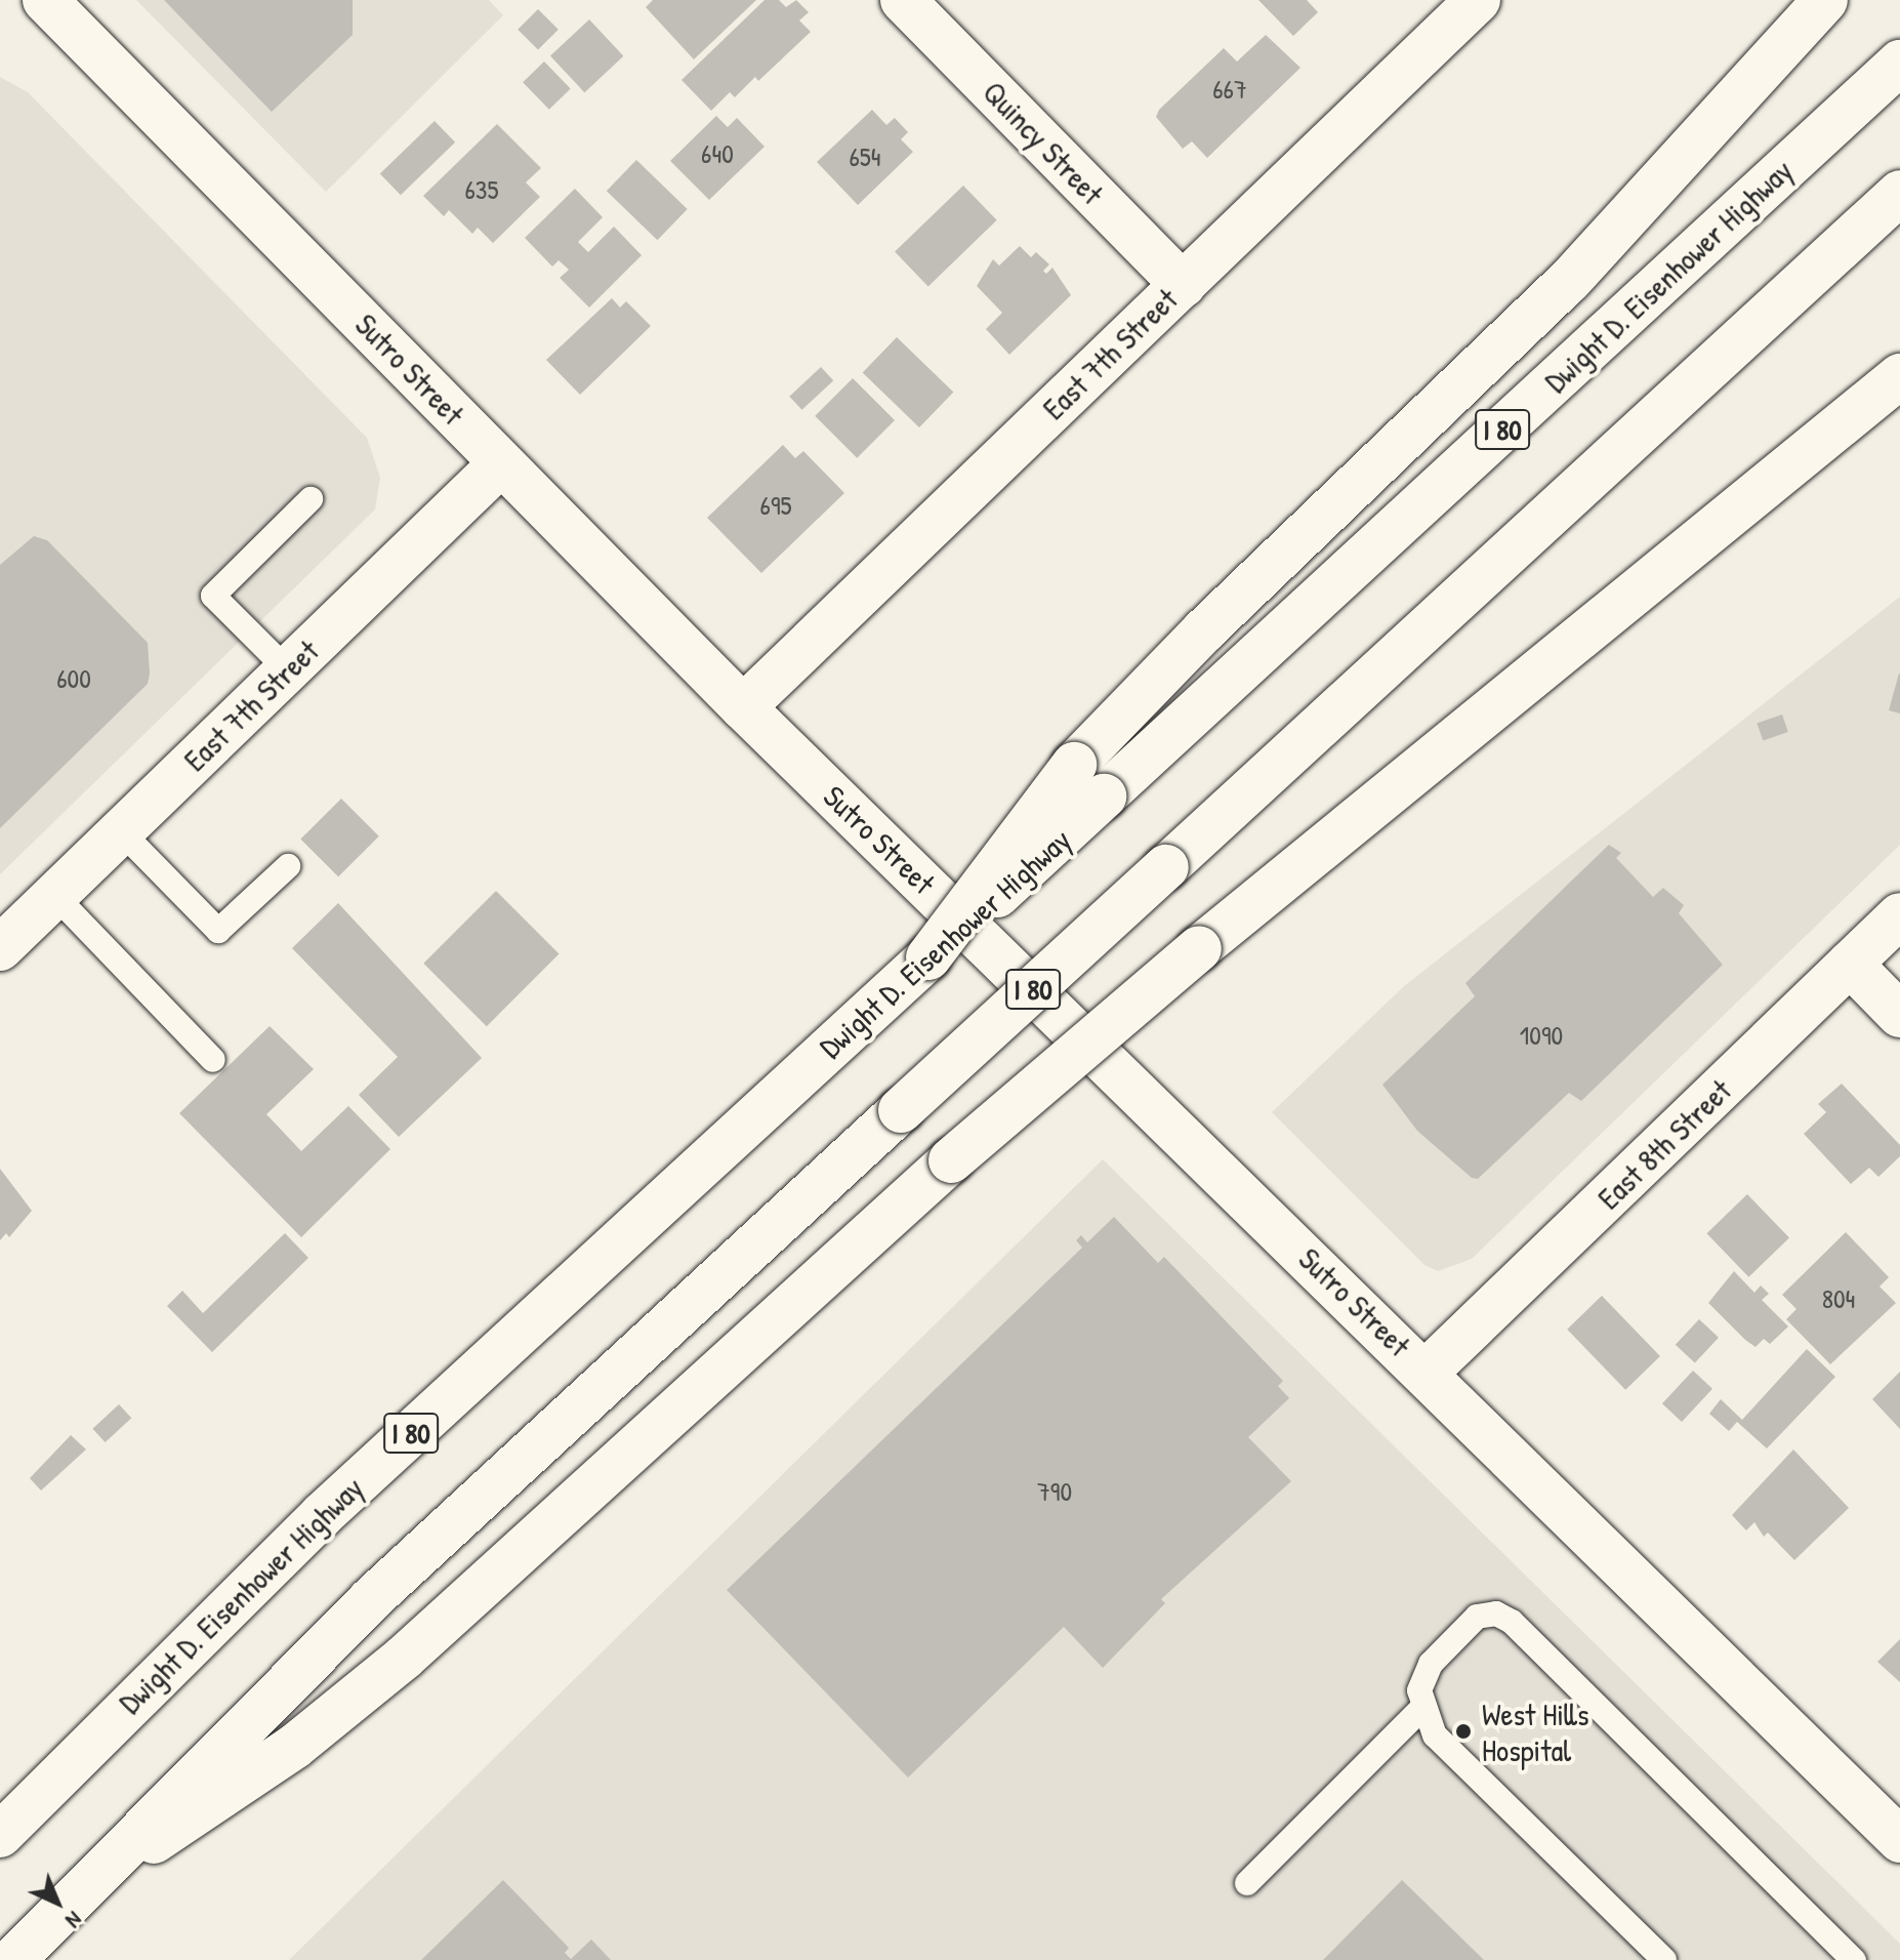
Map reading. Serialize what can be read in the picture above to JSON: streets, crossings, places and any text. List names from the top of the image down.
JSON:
{
  "streets": {
    "main road": [
      "Quincy Street",
      "Dwight D. Eisenhower Highway",
      "East 7th Street",
      "Sutro Street",
      "I 80",
      "East 8th Street"
    ]
  },
  "crossings": [
    ["Quincy Street", "East 7th Street"],
    ["East 7th Street", "Sutro Street"],
    ["Sutro Street", "East 8th Street"]
  ],
  "places": ["West Hills Hospital"],
  "house_numbers": [
    "667",
    "640",
    "654",
    "635",
    "695",
    "600",
    "1090",
    "804",
    "790"
  ],
  "north": "bottom right"
}
